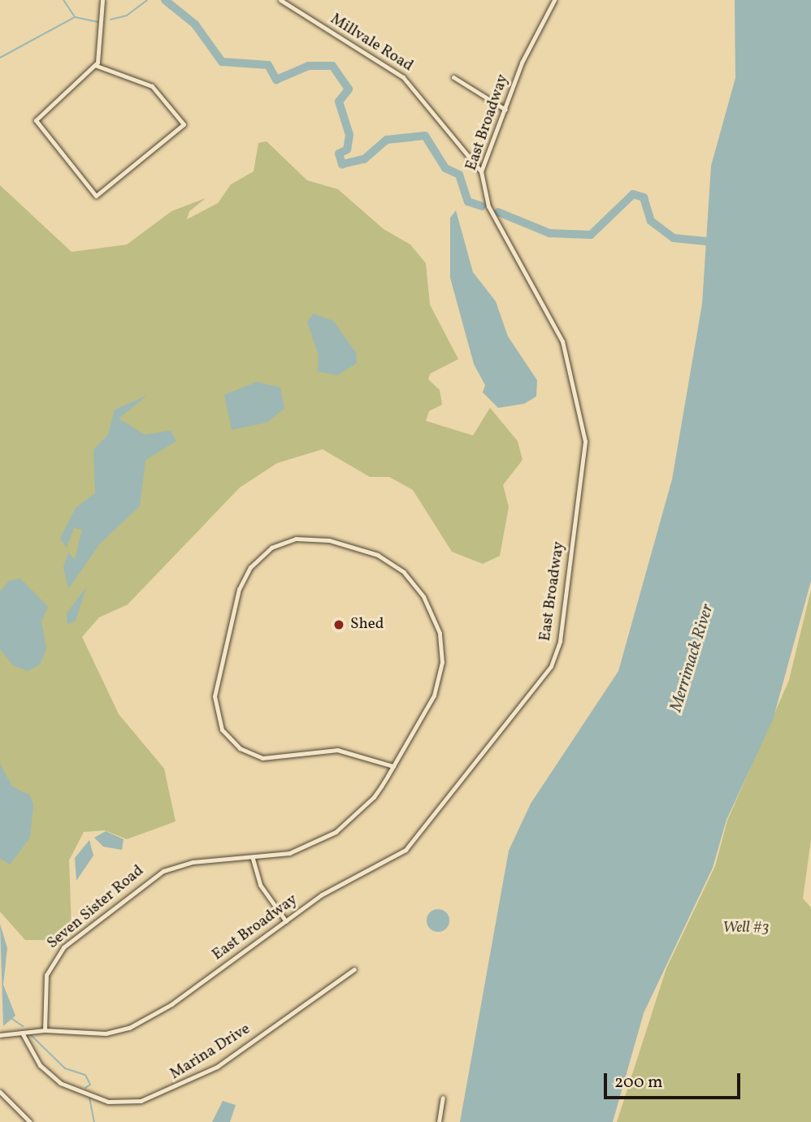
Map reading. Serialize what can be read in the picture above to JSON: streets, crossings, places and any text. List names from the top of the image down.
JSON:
{
  "streets": {
    "street": [
      "Millvale Road",
      "East Broadway",
      "Seven Sister Road",
      "Marina Drive"
    ]
  },
  "crossings": [
    ["Millvale Road", "East Broadway"],
    ["East Broadway", "Seven Sister Road"],
    ["East Broadway", "Marina Drive"]
  ],
  "water": ["Merrimack River"],
  "parks": ["Well #3"],
  "places": ["Shed"],
  "scale_bar": "200 m"
}
